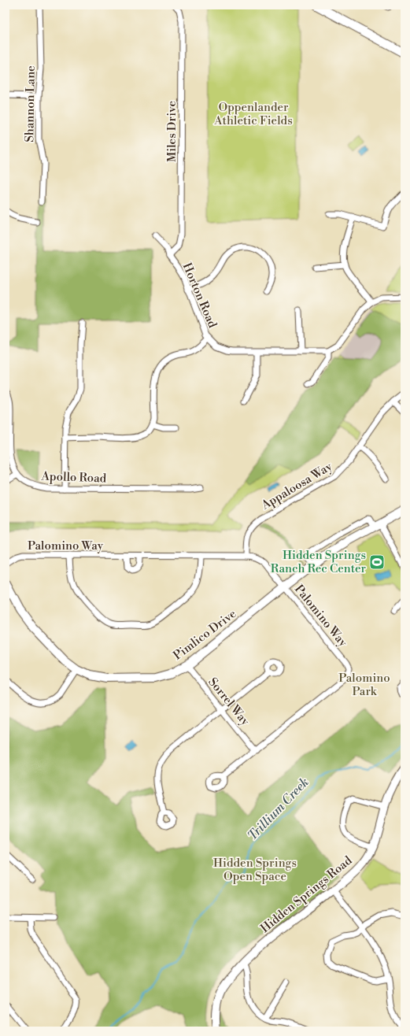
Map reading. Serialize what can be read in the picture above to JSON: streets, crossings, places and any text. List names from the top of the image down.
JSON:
{
  "streets": {
    "street": [
      "Shannon Lane",
      "Miles Drive",
      "Horton Road",
      "Apollo Road",
      "Appaloosa Way",
      "Palomino Way",
      "Pimlico Drive",
      "Sorrel Way",
      "Hidden Springs Road"
    ]
  },
  "crossings": [
    ["Miles Drive", "Horton Road"],
    ["Appaloosa Way", "Palomino Way"],
    ["Palomino Way", "Pimlico Drive"],
    ["Palomino Way", "Sorrel Way"],
    ["Pimlico Drive", "Sorrel Way"]
  ],
  "water": ["Trillium Creek"],
  "parks": ["Oppenlander Athletic Fields", "Palomino Park", "Hidden Springs Open Space"],
  "places": {
    "sports": ["Hidden Springs Ranch Rec Center"]
  }
}
